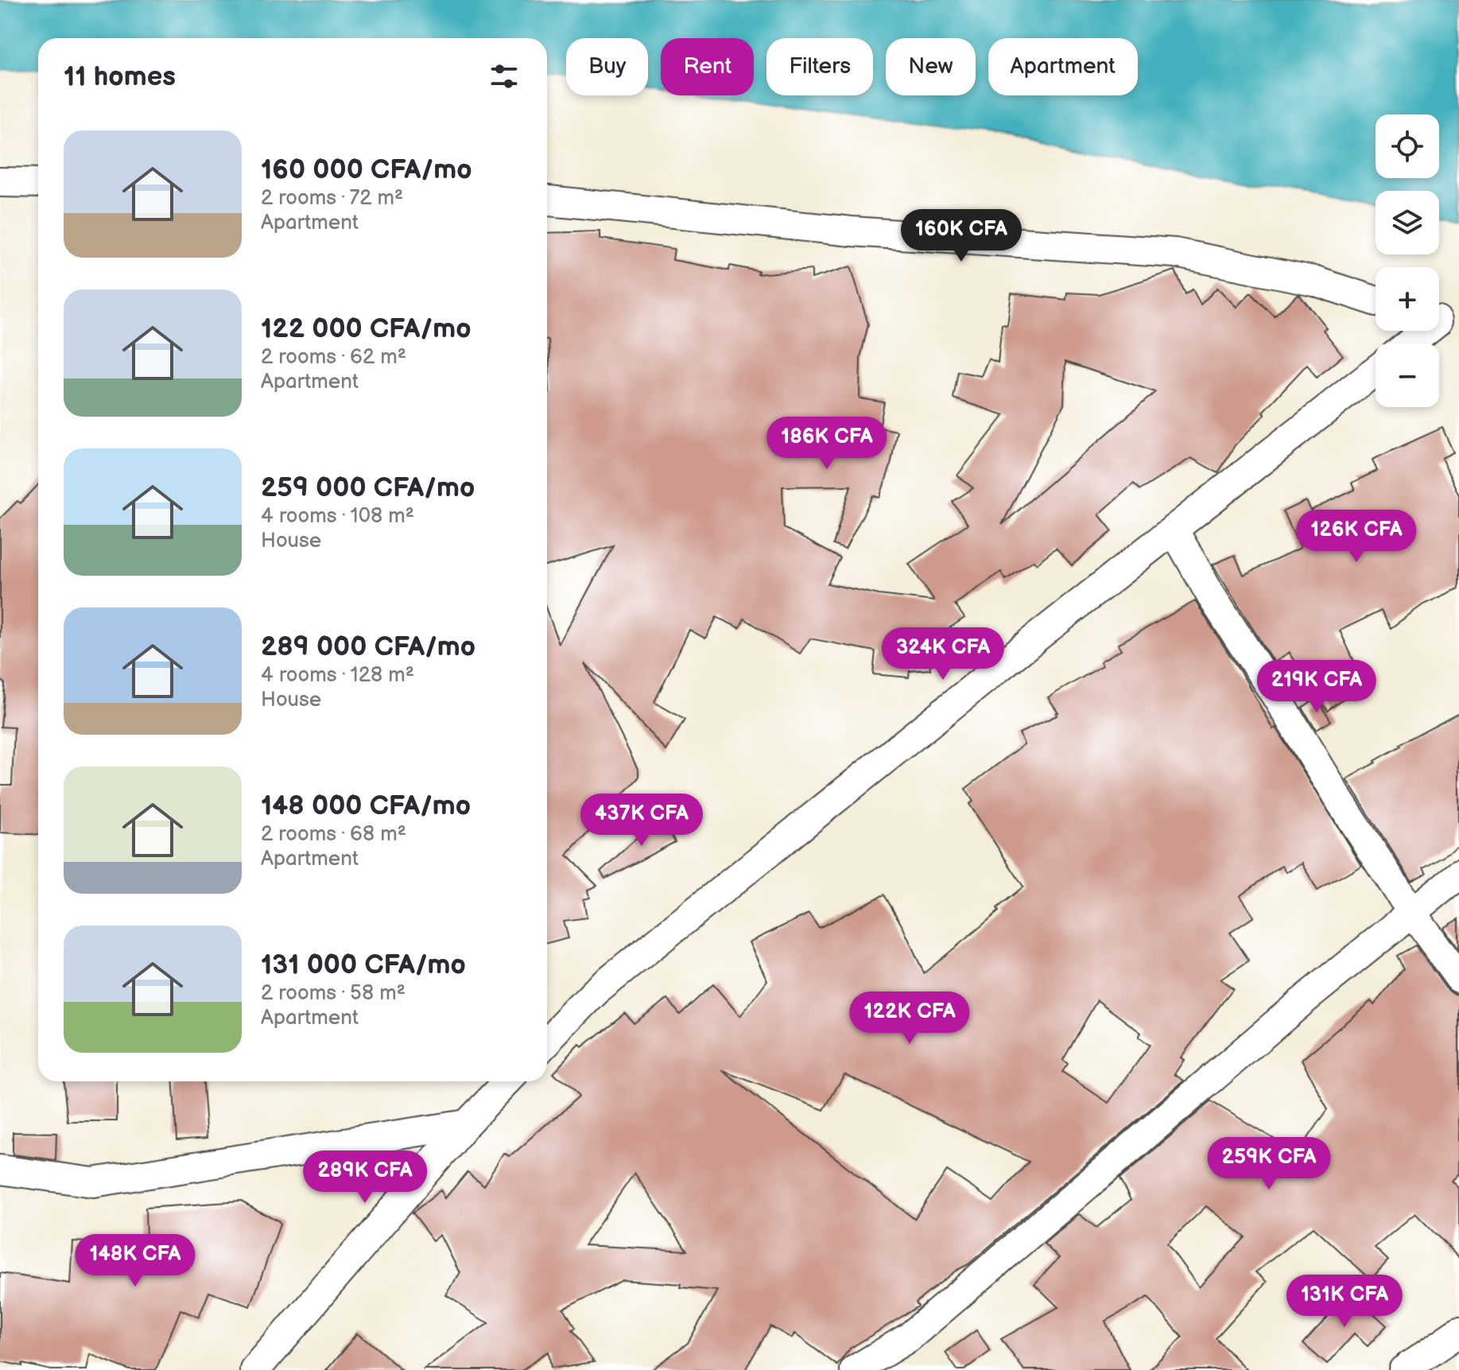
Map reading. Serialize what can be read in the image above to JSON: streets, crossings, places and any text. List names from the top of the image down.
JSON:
{
  "page": {
    "chip": [
      "Buy",
      "Rent",
      "Filters",
      "New",
      "Apartment"
    ],
    "heading": "11 homes",
    "map_buttons": ["+", "−"],
    "list": [
      {
        "name": "160 000 CFA/mo",
        "note": "2 rooms · 72 m² · Apartment"
      },
      {
        "name": "122 000 CFA/mo",
        "note": "2 rooms · 62 m² · Apartment"
      },
      {
        "name": "259 000 CFA/mo",
        "note": "4 rooms · 108 m² · House"
      },
      {
        "name": "289 000 CFA/mo",
        "note": "4 rooms · 128 m² · House"
      },
      {
        "name": "148 000 CFA/mo",
        "note": "2 rooms · 68 m² · Apartment"
      },
      {
        "name": "131 000 CFA/mo",
        "note": "2 rooms · 58 m² · Apartment"
      }
    ],
    "price": [
      "160K CFA",
      "186K CFA",
      "126K CFA",
      "324K CFA",
      "219K CFA",
      "437K CFA",
      "122K CFA",
      "259K CFA",
      "289K CFA",
      "148K CFA",
      "131K CFA"
    ]
  }
}
